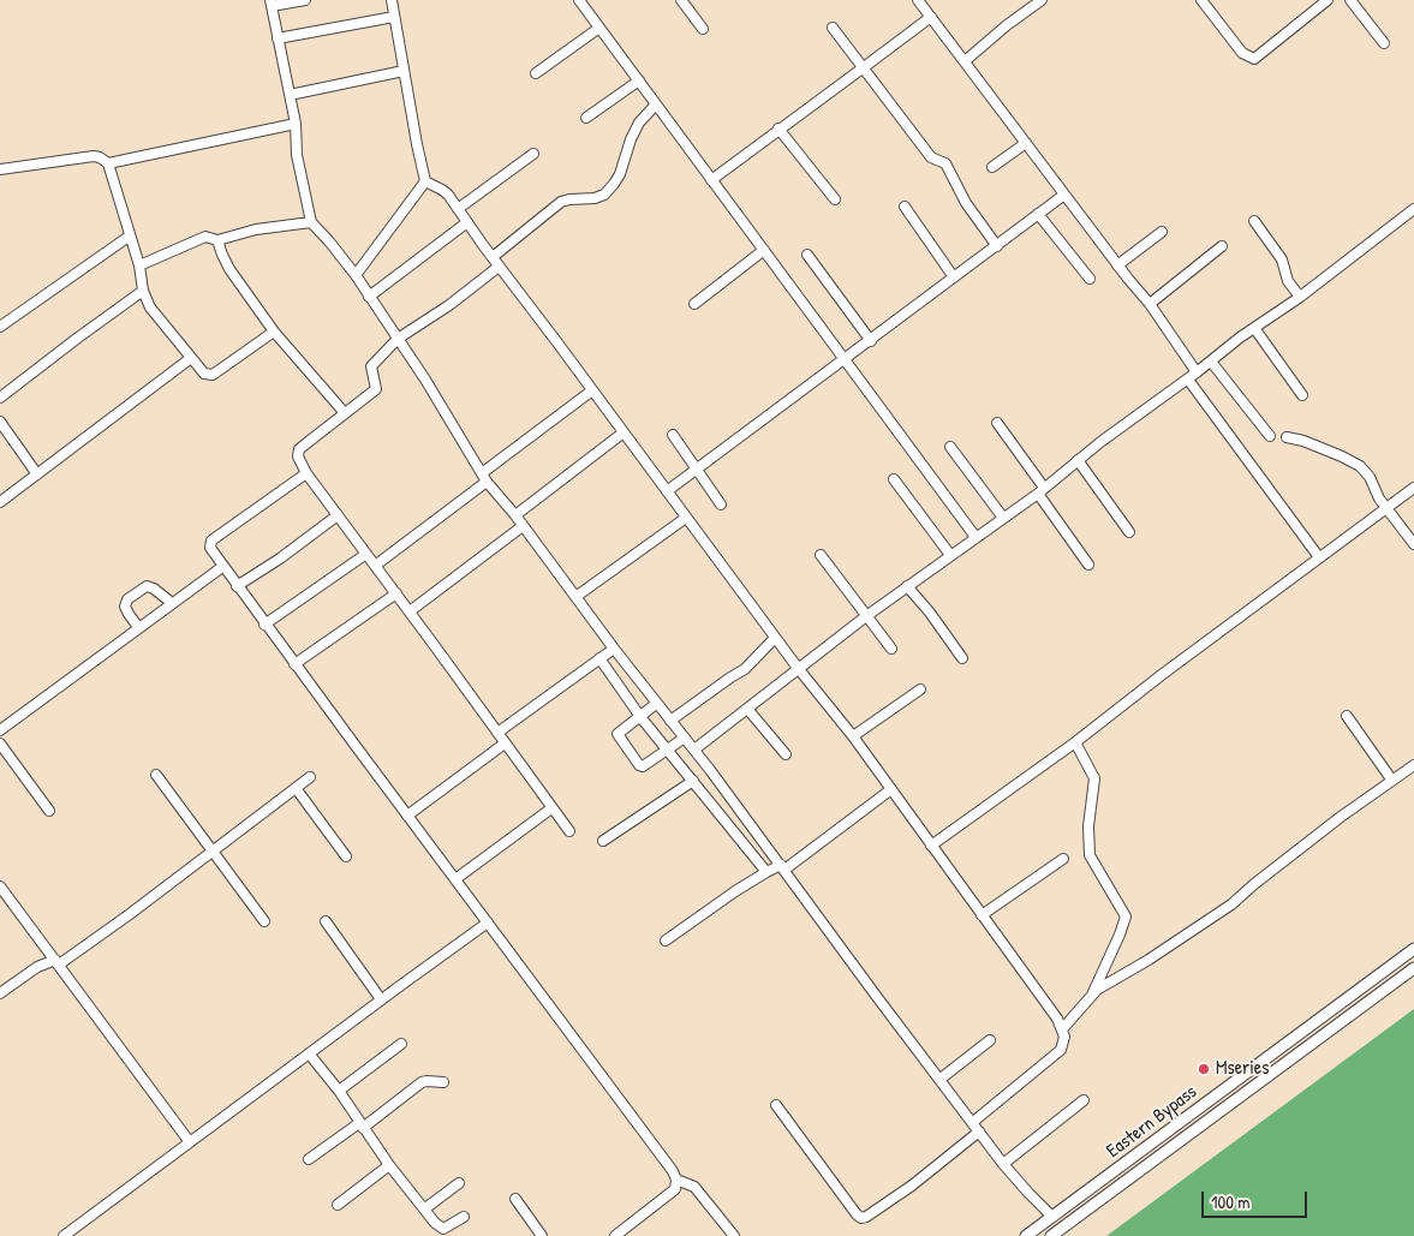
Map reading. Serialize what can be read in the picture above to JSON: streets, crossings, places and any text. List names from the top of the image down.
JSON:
{
  "streets": {
    "main road": ["Eastern Bypass"]
  },
  "places": ["Mseries"],
  "scale_bar": "100 m"
}
